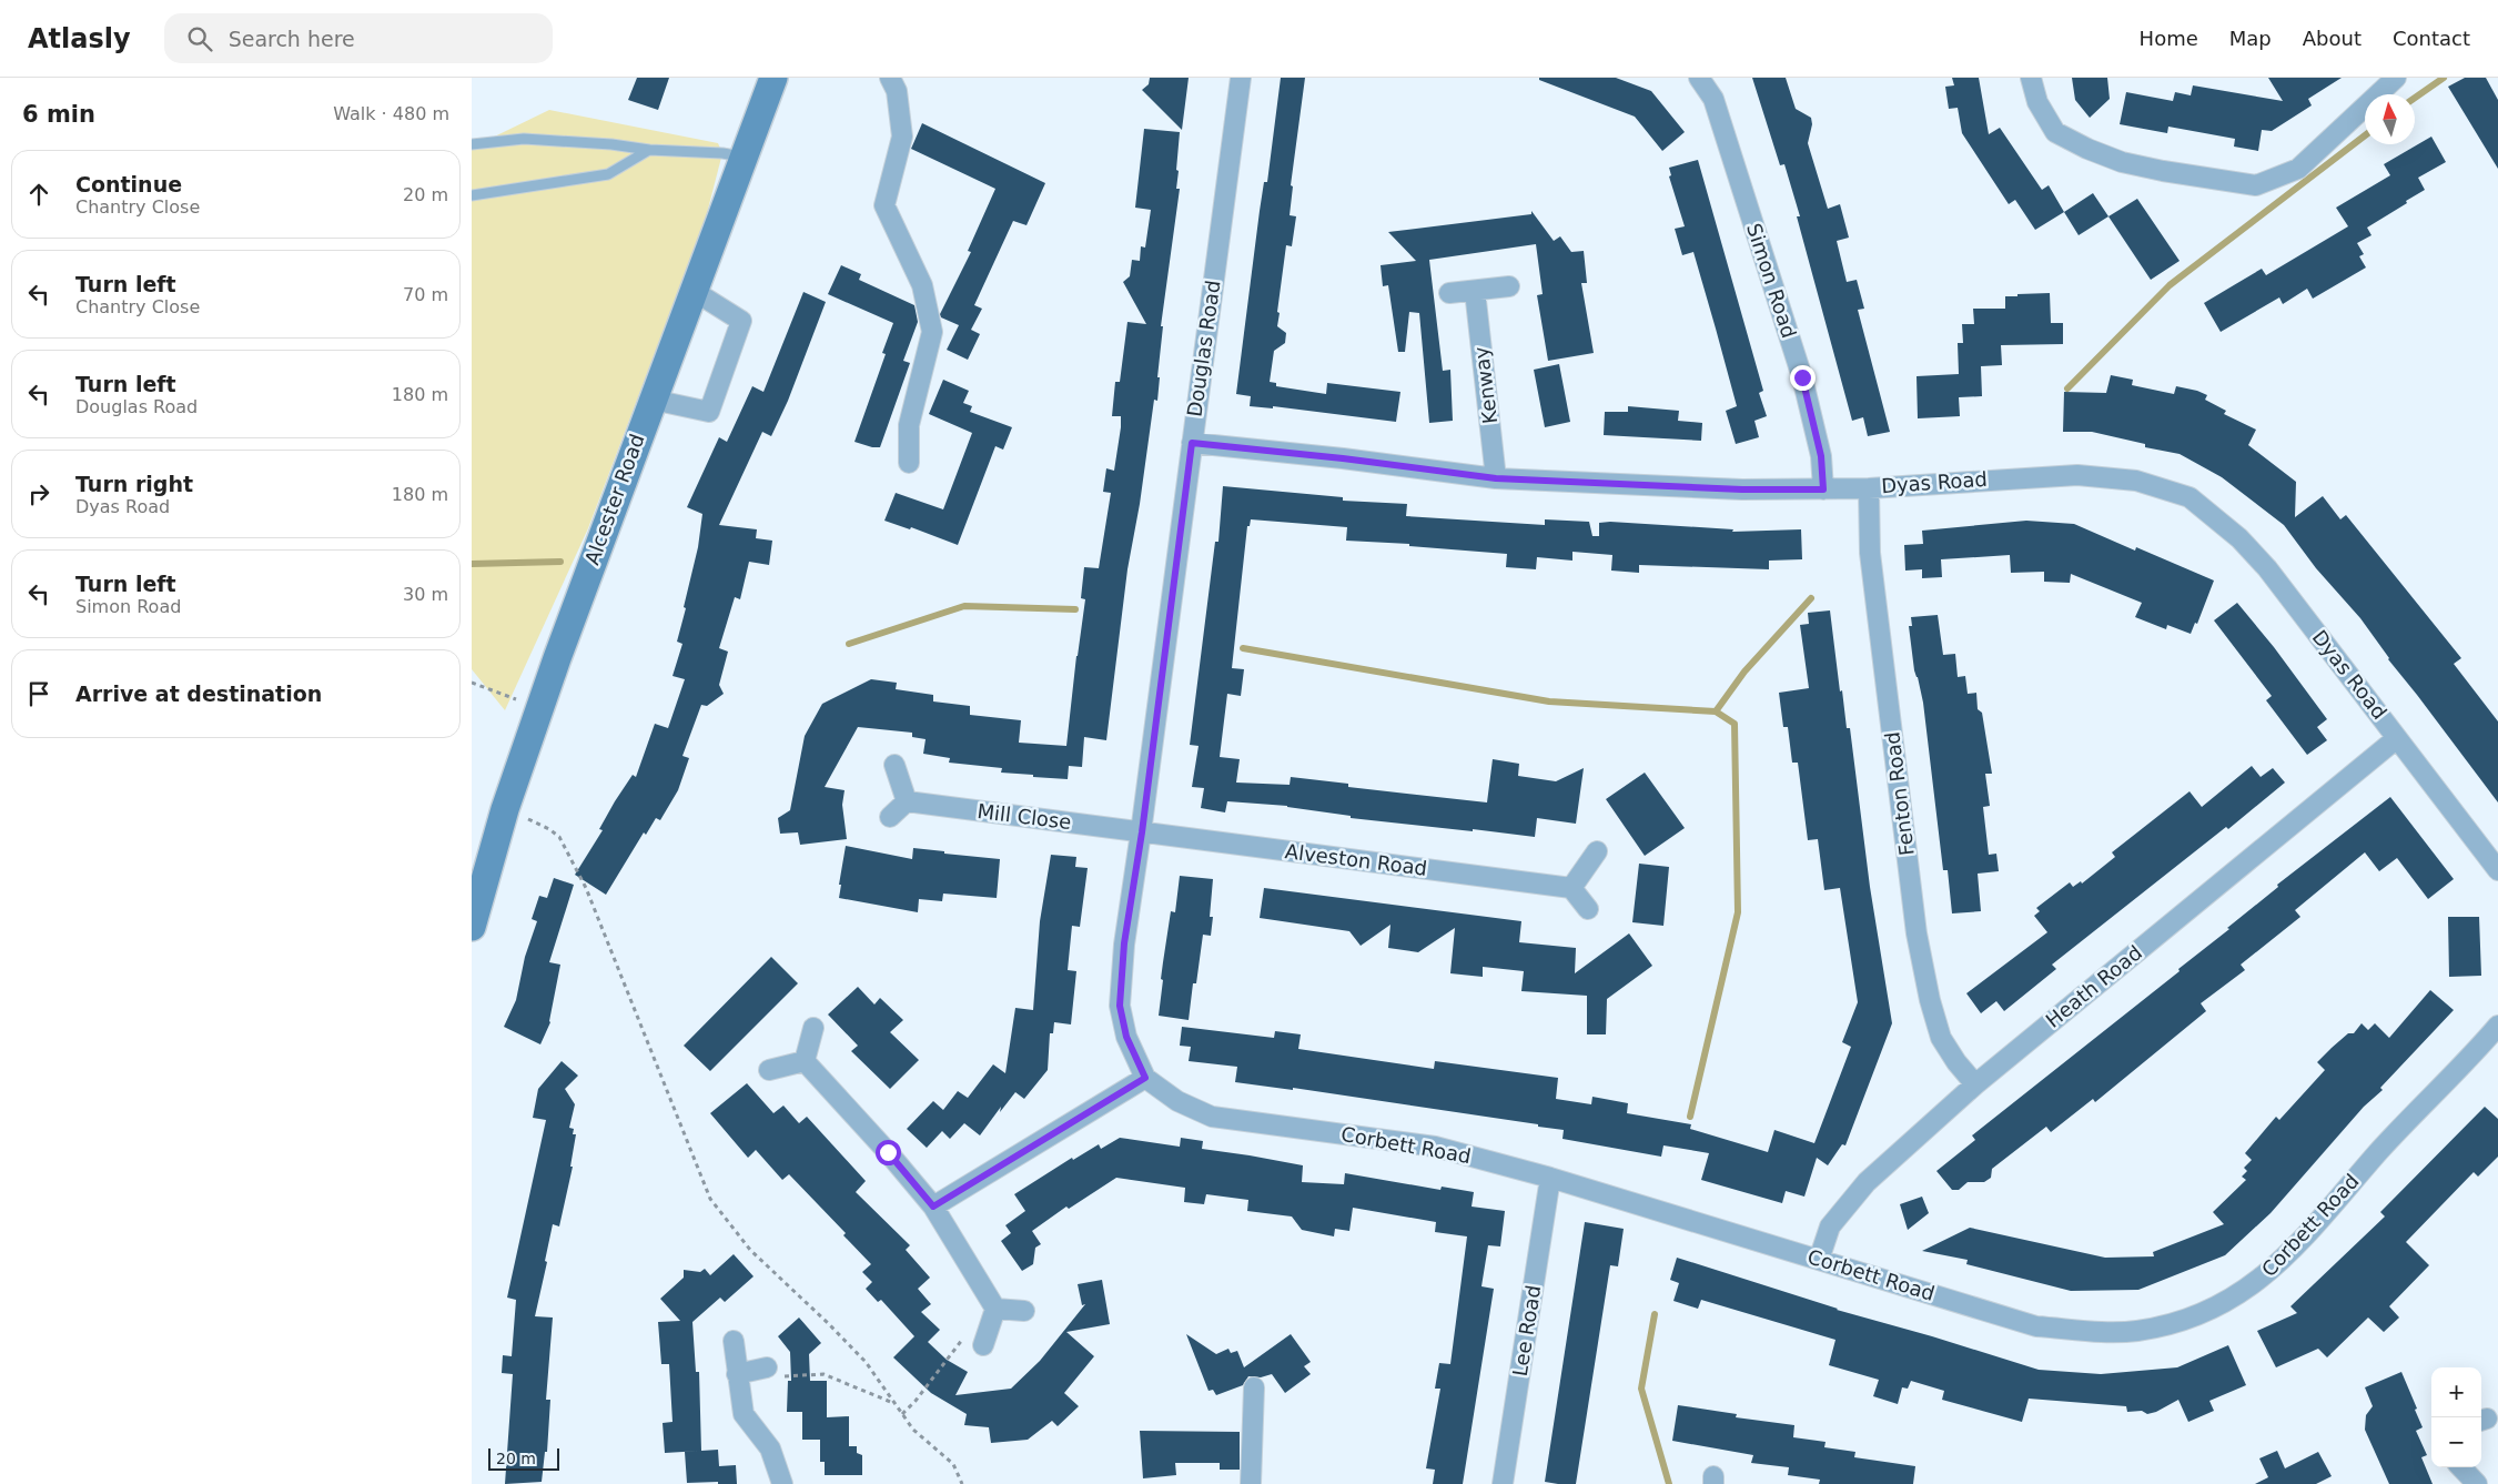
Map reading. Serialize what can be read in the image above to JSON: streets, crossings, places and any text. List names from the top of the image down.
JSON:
{
  "streets": {
    "street": [
      "Simon Road",
      "Douglas Road",
      "Kenway",
      "Dyas Road",
      "Alcester Road",
      "Fenton Road",
      "Mill Close",
      "Alveston Road",
      "Heath Road",
      "Corbett Road",
      "Lee Road"
    ]
  },
  "crossings": [
    ["Simon Road", "Dyas Road"],
    ["Douglas Road", "Dyas Road"],
    ["Douglas Road", "Mill Close"],
    ["Douglas Road", "Alveston Road"],
    ["Douglas Road", "Corbett Road"],
    ["Kenway", "Dyas Road"],
    ["Dyas Road", "Fenton Road"],
    ["Dyas Road", "Heath Road"],
    ["Fenton Road", "Heath Road"],
    ["Mill Close", "Alveston Road"],
    ["Heath Road", "Corbett Road"],
    ["Corbett Road", "Lee Road"]
  ],
  "scale_bar": "20 m",
  "north": "top",
  "page": {
    "header": "Atlasly",
    "search": "Search here",
    "nav": [
      "Home",
      "Map",
      "About",
      "Contact"
    ],
    "heading": ["6 min", "Walk · 480 m"],
    "list": [
      ["Continue", "Chantry Close", "20 m"],
      ["Turn left", "Chantry Close", "70 m"],
      ["Turn left", "Douglas Road", "180 m"],
      ["Turn right", "Dyas Road", "180 m"],
      ["Turn left", "Simon Road", "30 m"],
      "Arrive at destination"
    ],
    "map_buttons": ["+", "−"],
    "scale": "20 m"
  }
}
